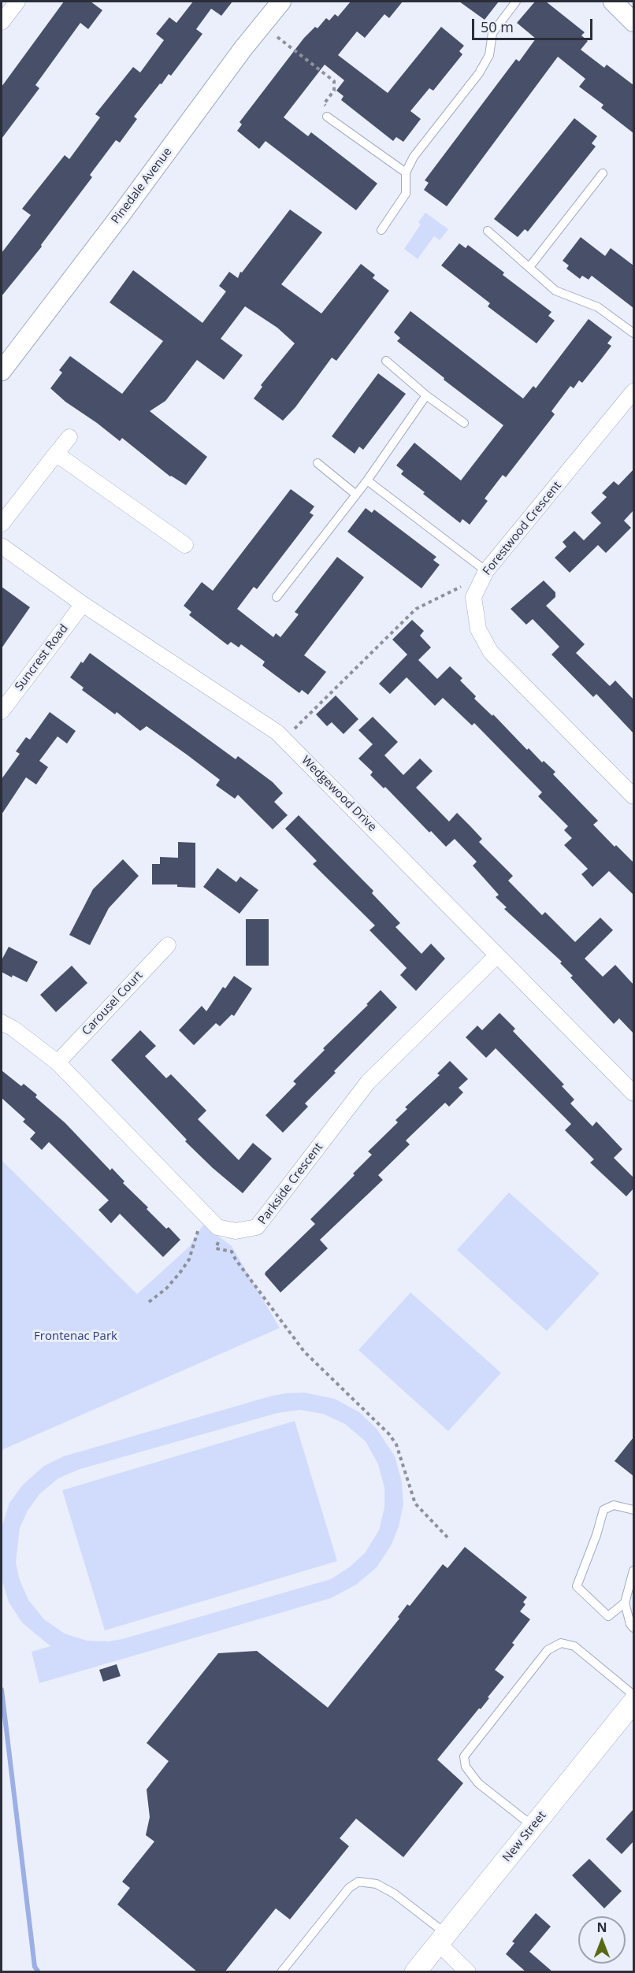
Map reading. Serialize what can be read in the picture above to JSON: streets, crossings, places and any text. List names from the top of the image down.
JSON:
{
  "streets": {
    "main road": ["New Street"],
    "street": [
      "Pinedale Avenue",
      "Forestwood Crescent",
      "Suncrest Road",
      "Wedgewood Drive",
      "Carousel Court",
      "Parkside Crescent"
    ]
  },
  "crossings": [
    ["Suncrest Road", "Wedgewood Drive"],
    ["Wedgewood Drive", "Parkside Crescent"]
  ],
  "parks": ["Frontenac Park"],
  "scale_bar": "50 m",
  "north": "top"
}
